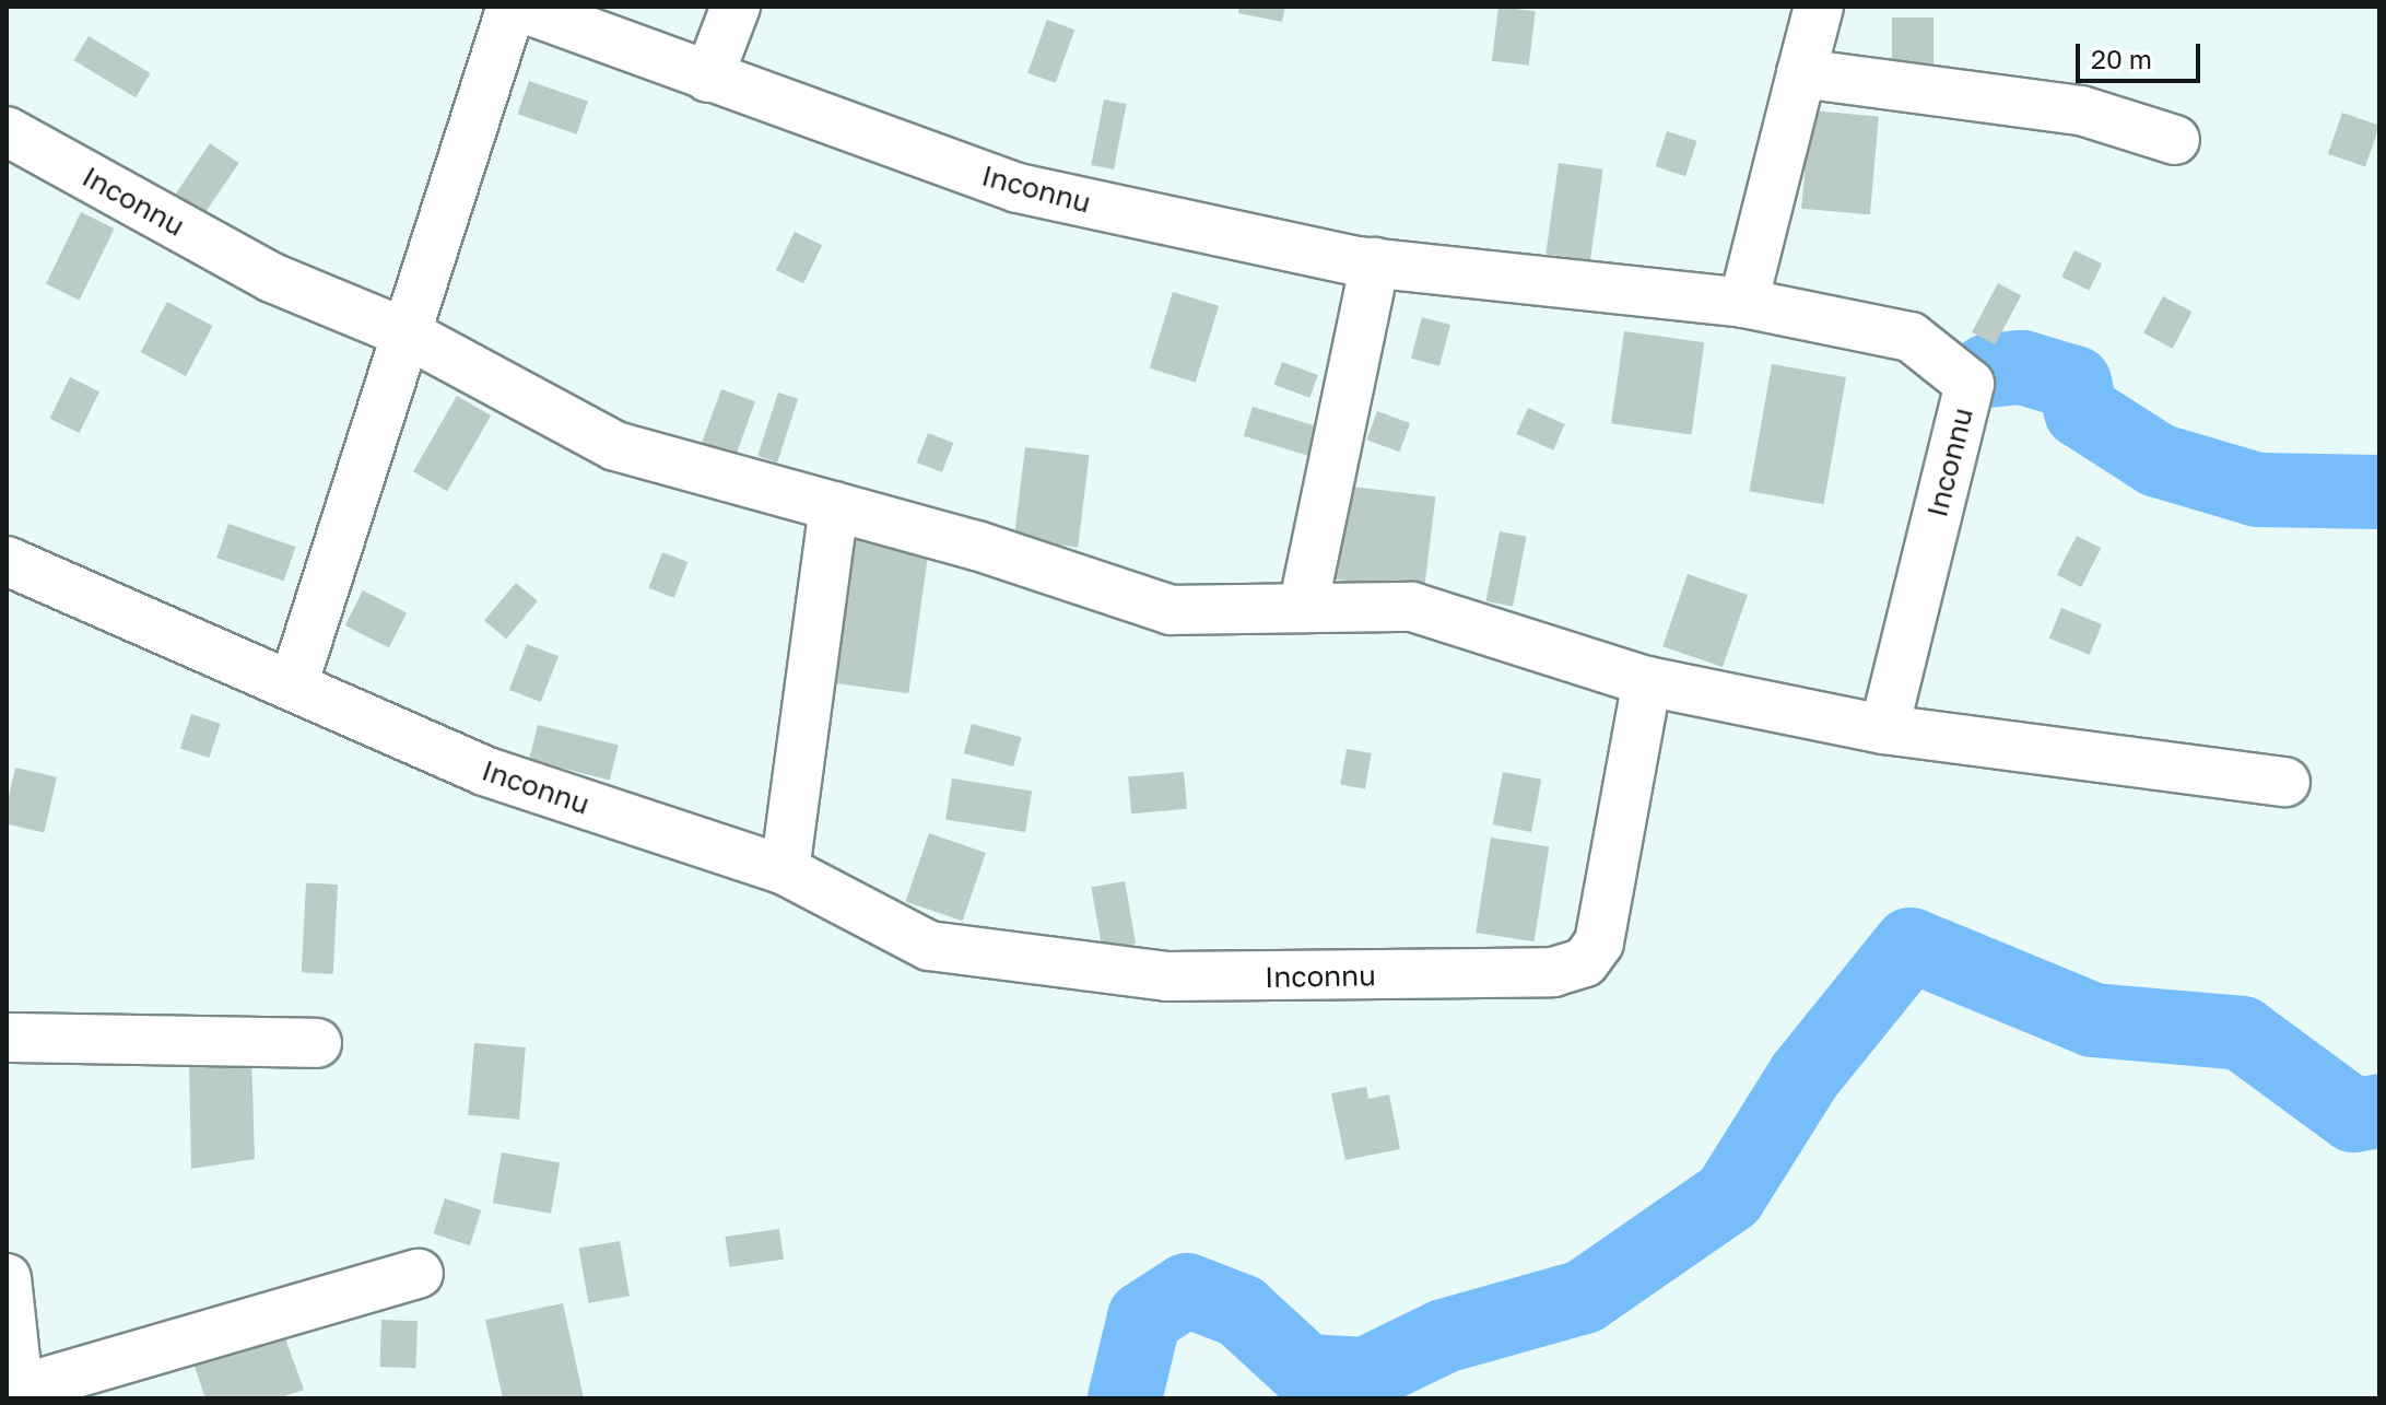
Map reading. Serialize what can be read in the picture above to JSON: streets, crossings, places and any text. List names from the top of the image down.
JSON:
{
  "streets": {
    "street": ["Inconnu"]
  },
  "scale_bar": "20 m"
}
